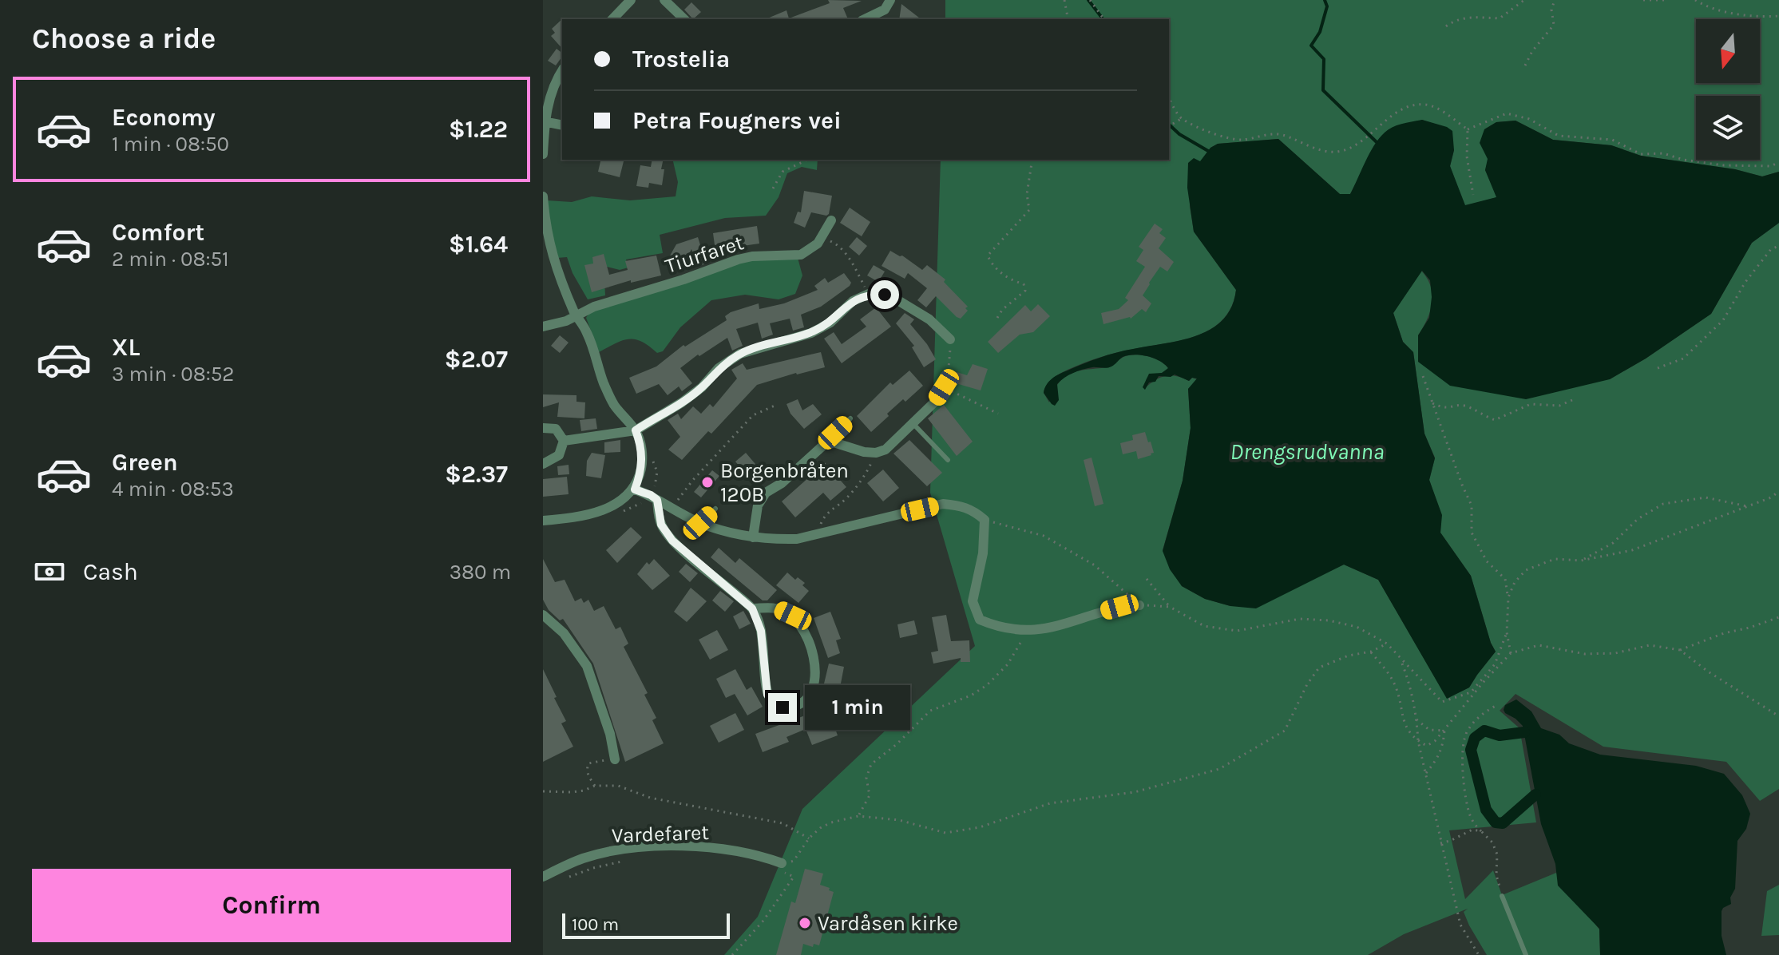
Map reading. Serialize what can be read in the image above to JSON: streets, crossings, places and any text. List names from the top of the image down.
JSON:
{
  "streets": {
    "street": ["Tiurfaret", "Vardefaret"]
  },
  "water": ["Drengsrudvanna"],
  "places": ["Borgenbråten 120B", "Vardåsen kirke"],
  "scale_bar": "100 m",
  "north": "bottom",
  "page": {
    "heading": "Choose a ride",
    "banner": ["Trostelia", "Petra Fougners vei"],
    "list": [
      {
        "name": "Economy",
        "note": "1 min · 08:50",
        "value": "$1.22"
      },
      {
        "name": "Comfort",
        "note": "2 min · 08:51",
        "value": "$1.64"
      },
      {
        "name": "XL",
        "note": "3 min · 08:52",
        "value": "$2.07"
      },
      {
        "name": "Green",
        "note": "4 min · 08:53",
        "value": "$2.37"
      }
    ],
    "pay": ["Cash", "380 m"],
    "bubble": "1 min",
    "buttons": "Confirm",
    "scale": "100 m"
  }
}
